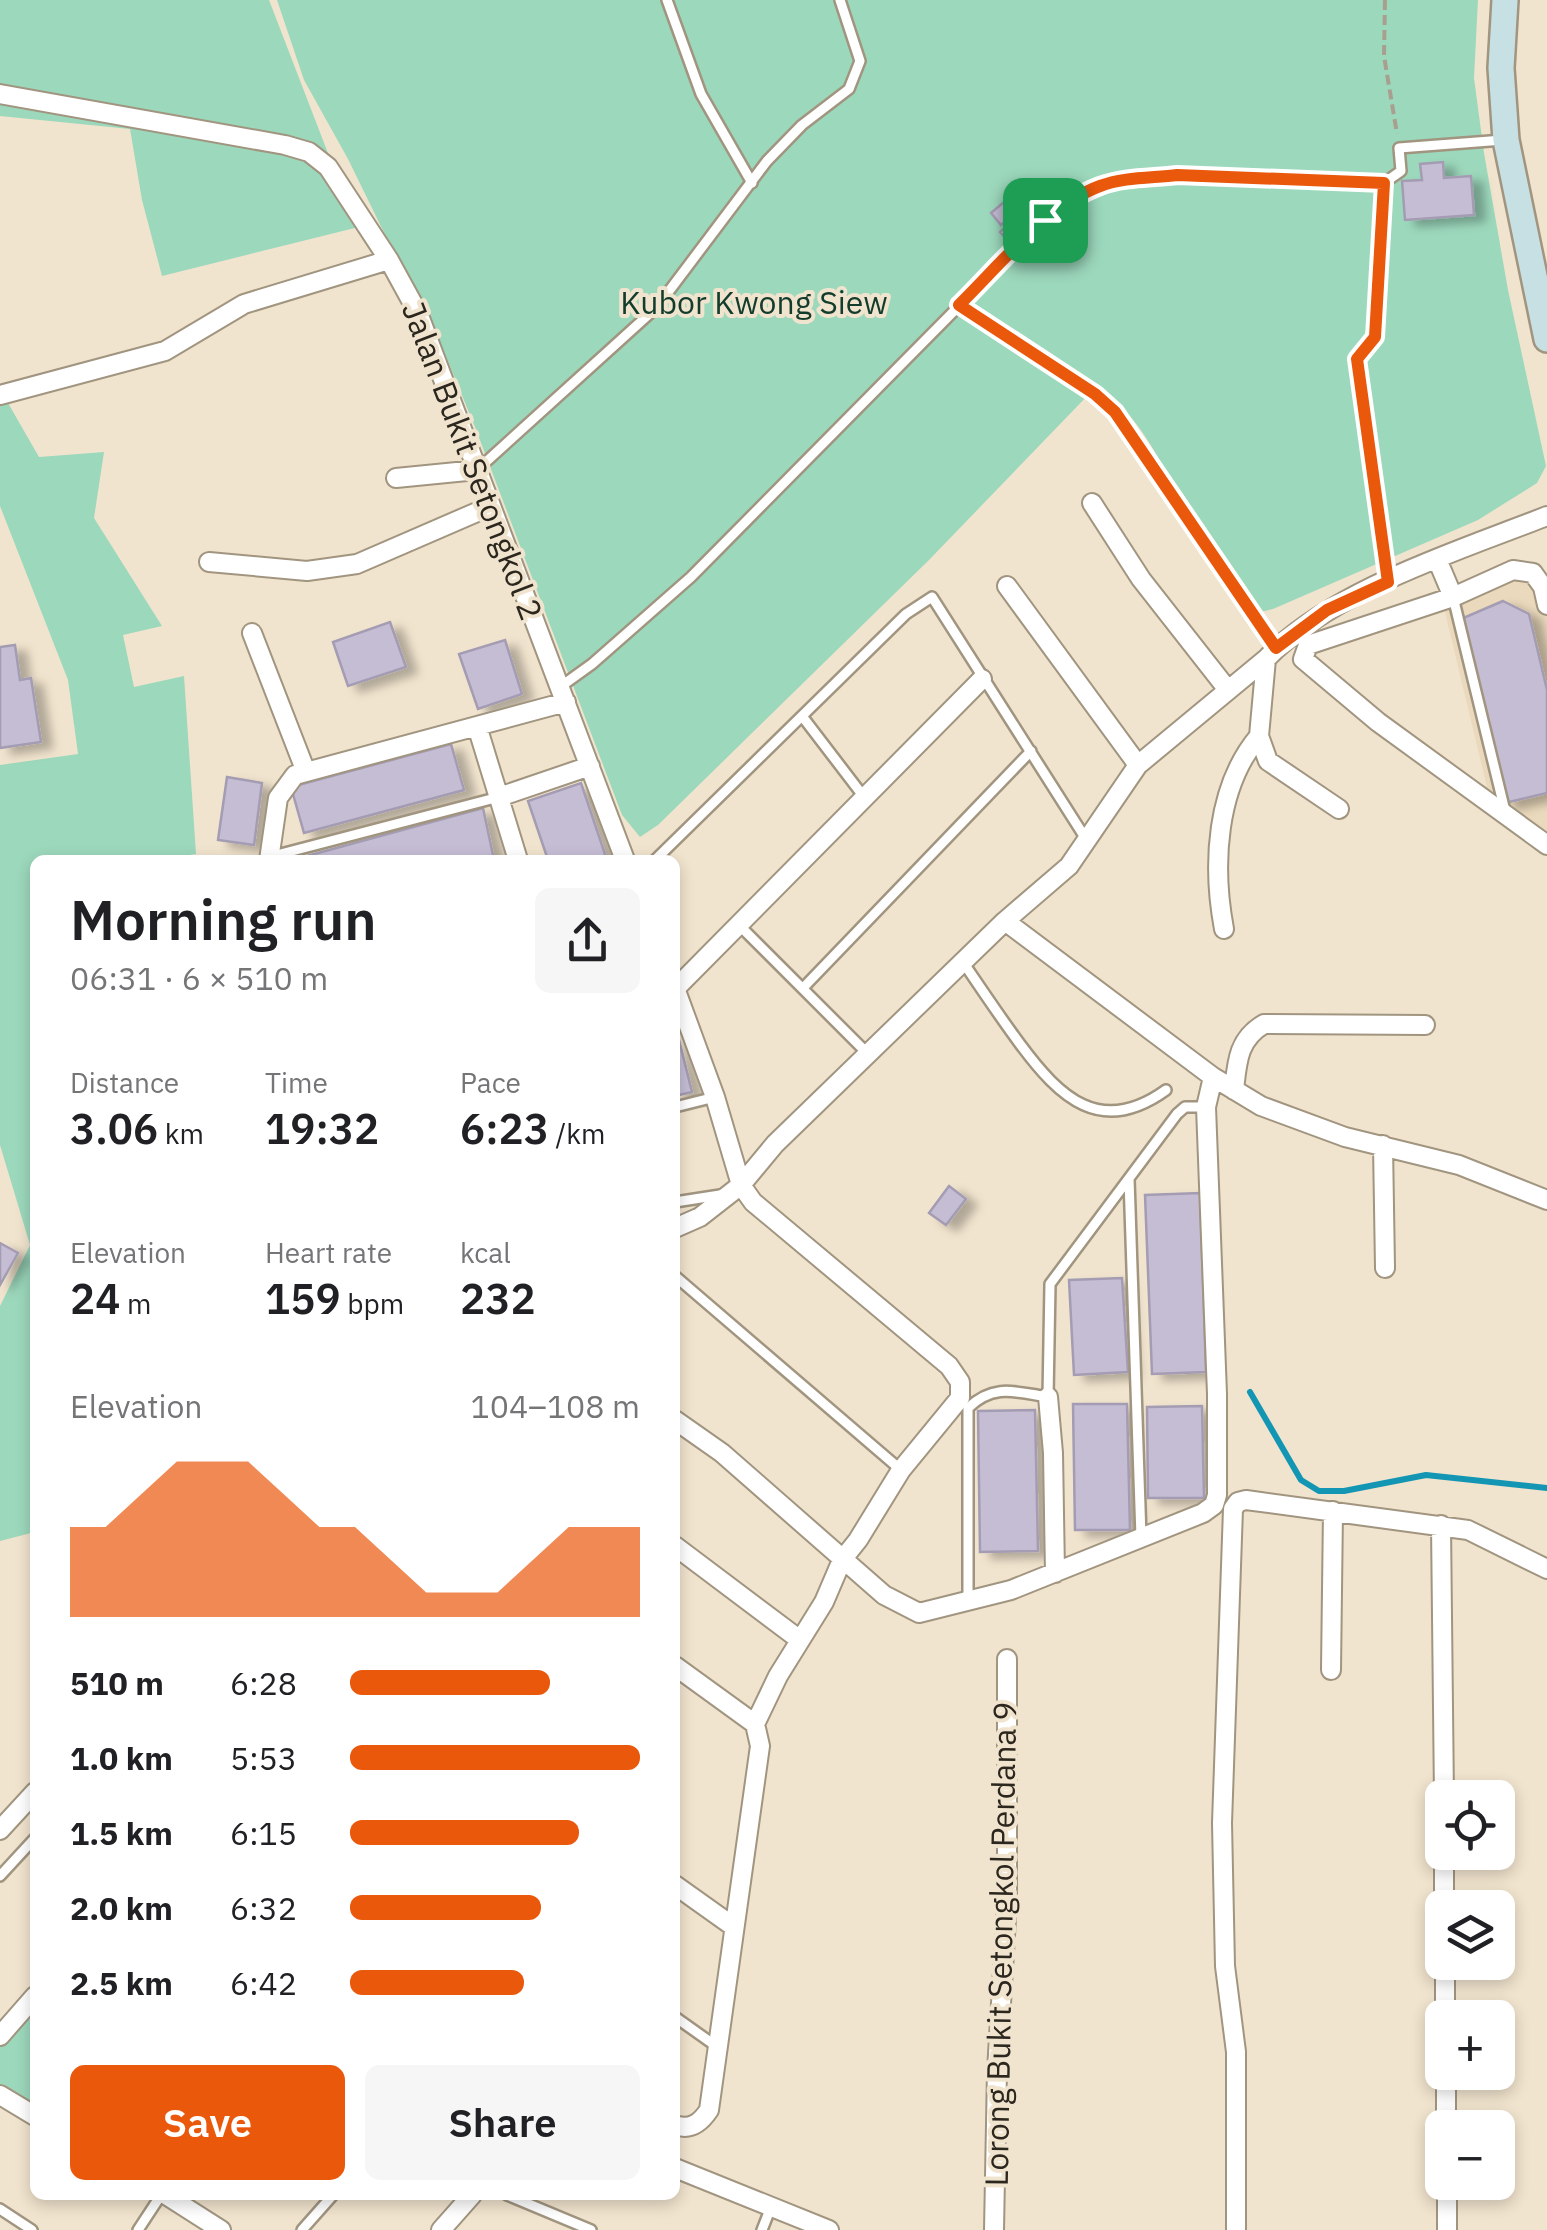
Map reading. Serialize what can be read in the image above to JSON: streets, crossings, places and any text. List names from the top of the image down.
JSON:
{
  "streets": {
    "street": ["Jalan Bukit Setongkol 2", "Lorong Bukit Setongkol Perdana 9"]
  },
  "parks": ["Kubor Kwong Siew"],
  "page": {
    "heading": ["Morning run", "06:31 · 6 × 510 m"],
    "stats": [
      ["Distance", "3.06 km"],
      ["Time", "19:32"],
      ["Pace", "6:23 /km"],
      ["Elevation", "24 m"],
      ["Heart rate", "159 bpm"],
      ["kcal", "232"]
    ],
    "chart": ["Elevation", "104–108 m"],
    "list": [
      {
        "name": "510 m",
        "note": "6:28"
      },
      {
        "name": "1.0 km",
        "note": "5:53"
      },
      {
        "name": "1.5 km",
        "note": "6:15"
      },
      {
        "name": "2.0 km",
        "note": "6:32"
      },
      {
        "name": "2.5 km",
        "note": "6:42"
      }
    ],
    "map_buttons": ["+", "−"],
    "buttons": ["Save", "Share"]
  }
}
